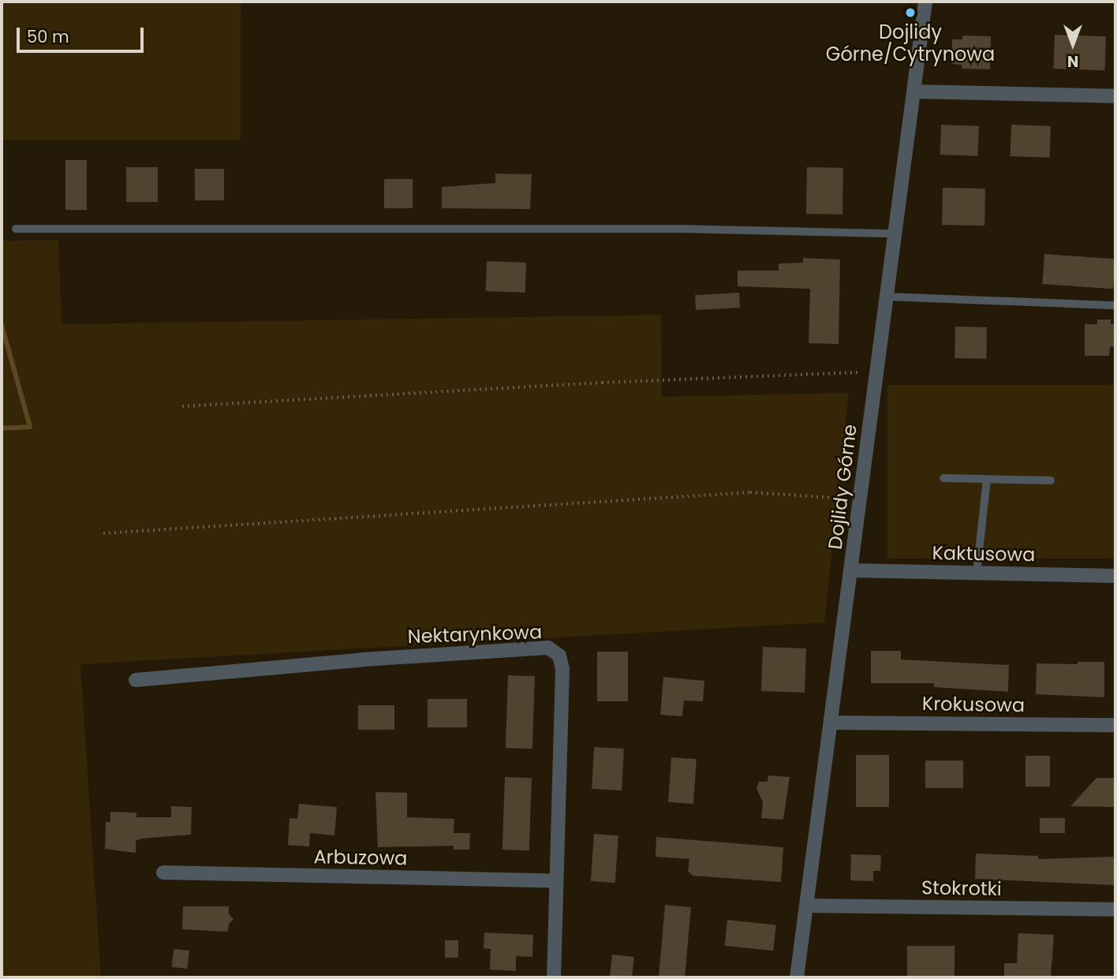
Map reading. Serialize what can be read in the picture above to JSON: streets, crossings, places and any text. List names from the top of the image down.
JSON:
{
  "streets": {
    "street": [
      "Dojlidy Górne",
      "Kaktusowa",
      "Nektarynkowa",
      "Krokusowa",
      "Arbuzowa",
      "Stokrotki"
    ]
  },
  "crossings": [
    ["Dojlidy Górne", "Kaktusowa"],
    ["Dojlidy Górne", "Krokusowa"],
    ["Dojlidy Górne", "Stokrotki"],
    ["Nektarynkowa", "Arbuzowa"]
  ],
  "places": ["Dojlidy Górne/Cytrynowa"],
  "scale_bar": "50 m",
  "north": "bottom"
}
